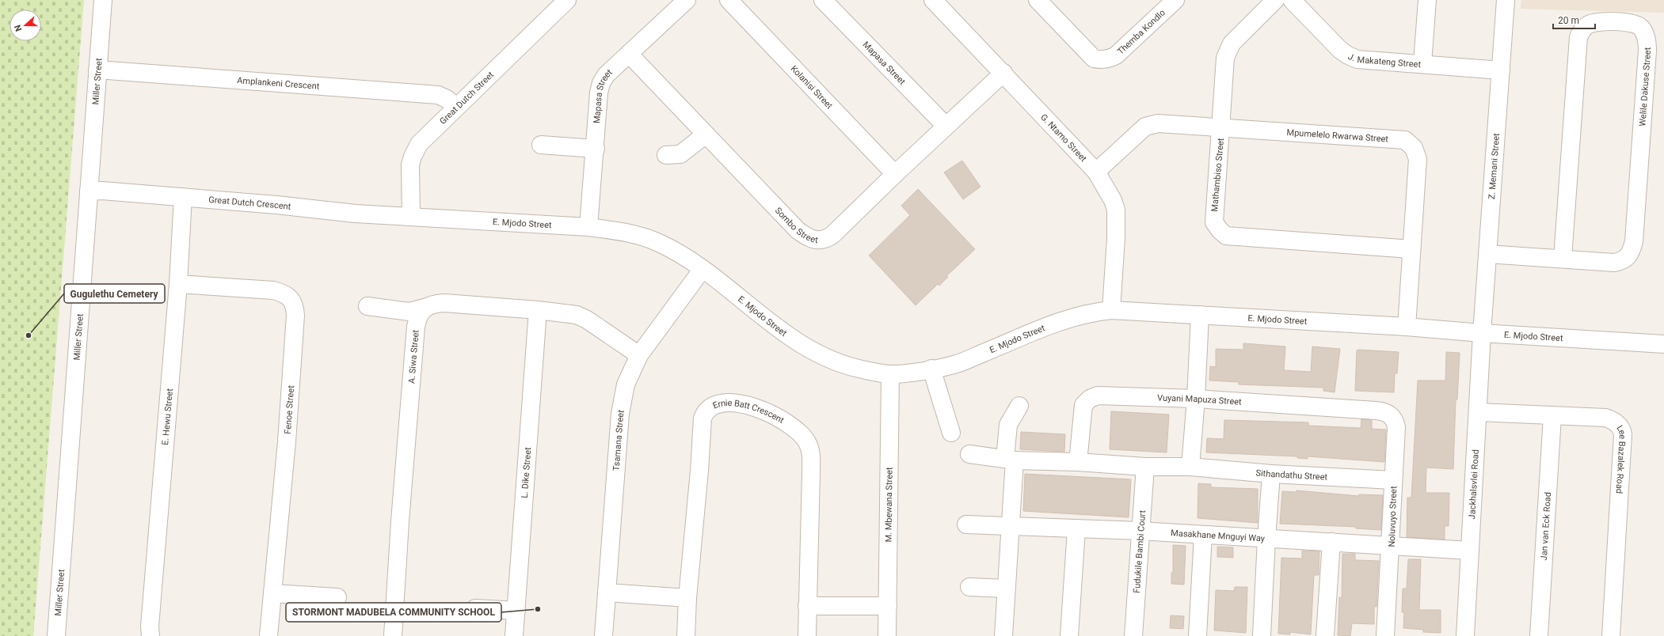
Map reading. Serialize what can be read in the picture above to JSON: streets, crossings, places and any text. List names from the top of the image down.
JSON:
{
  "streets": {
    "street": [
      "Themba Kondlo",
      "J. Makateng Street",
      "Mapasa Street",
      "Miller Street",
      "Amplankeni Crescent",
      "Kolanisi Street",
      "Welile Dakuse Street",
      "Great Dutch Street",
      "Mpumelelo Rwarwa Street",
      "G. Ntamo Street",
      "Z. Memani Street",
      "Mathambiso Street",
      "Great Dutch Crescent",
      "E. Mjodo Street",
      "Sombo Street",
      "A. Siwa Street",
      "Vuyani Mapuza Street",
      "Fenoe Street",
      "Ernie Batt Crescent",
      "E. Hewu Street",
      "Tsamana Street",
      "Lee Bazalek Road",
      "L. Dike Street",
      "Sithandathu Street",
      "Jackhalsvlei Road",
      "M. Mbewana Street",
      "Noluvuyo Street",
      "Jan van Eck Road",
      "Masakhane Mnguyi Way",
      "Fudukile Bambi Court"
    ]
  },
  "crossings": [
    ["J. Makateng Street", "Z. Memani Street"],
    ["Mapasa Street", "E. Mjodo Street"],
    ["Mapasa Street", "Sombo Street"],
    ["Miller Street", "Amplankeni Crescent"],
    ["Miller Street", "Great Dutch Crescent"],
    ["Amplankeni Crescent", "Great Dutch Street"],
    ["Kolanisi Street", "Sombo Street"],
    ["Welile Dakuse Street", "Z. Memani Street"],
    ["Great Dutch Street", "Great Dutch Crescent"],
    ["Great Dutch Street", "E. Mjodo Street"],
    ["Mpumelelo Rwarwa Street", "G. Ntamo Street"],
    ["Mpumelelo Rwarwa Street", "Mathambiso Street"],
    ["Mpumelelo Rwarwa Street", "E. Mjodo Street"],
    ["G. Ntamo Street", "E. Mjodo Street"],
    ["G. Ntamo Street", "Sombo Street"],
    ["Z. Memani Street", "E. Mjodo Street"],
    ["Z. Memani Street", "Jackhalsvlei Road"],
    ["Great Dutch Crescent", "E. Mjodo Street"],
    ["Great Dutch Crescent", "E. Hewu Street"],
    ["E. Mjodo Street", "Tsamana Street"],
    ["E. Mjodo Street", "Jackhalsvlei Road"],
    ["E. Mjodo Street", "M. Mbewana Street"],
    ["Vuyani Mapuza Street", "Sithandathu Street"],
    ["Vuyani Mapuza Street", "Noluvuyo Street"],
    ["Fenoe Street", "E. Hewu Street"],
    ["Lee Bazalek Road", "Jackhalsvlei Road"],
    ["Lee Bazalek Road", "Jan van Eck Road"],
    ["Sithandathu Street", "Noluvuyo Street"],
    ["Sithandathu Street", "Fudukile Bambi Court"],
    ["Jackhalsvlei Road", "Masakhane Mnguyi Way"],
    ["Noluvuyo Street", "Masakhane Mnguyi Way"],
    ["Masakhane Mnguyi Way", "Fudukile Bambi Court"]
  ],
  "places": ["Gugulethu Cemetery", "STORMONT MADUBELA COMMUNITY SCHOOL"],
  "scale_bar": "20 m",
  "north": "left"
}
